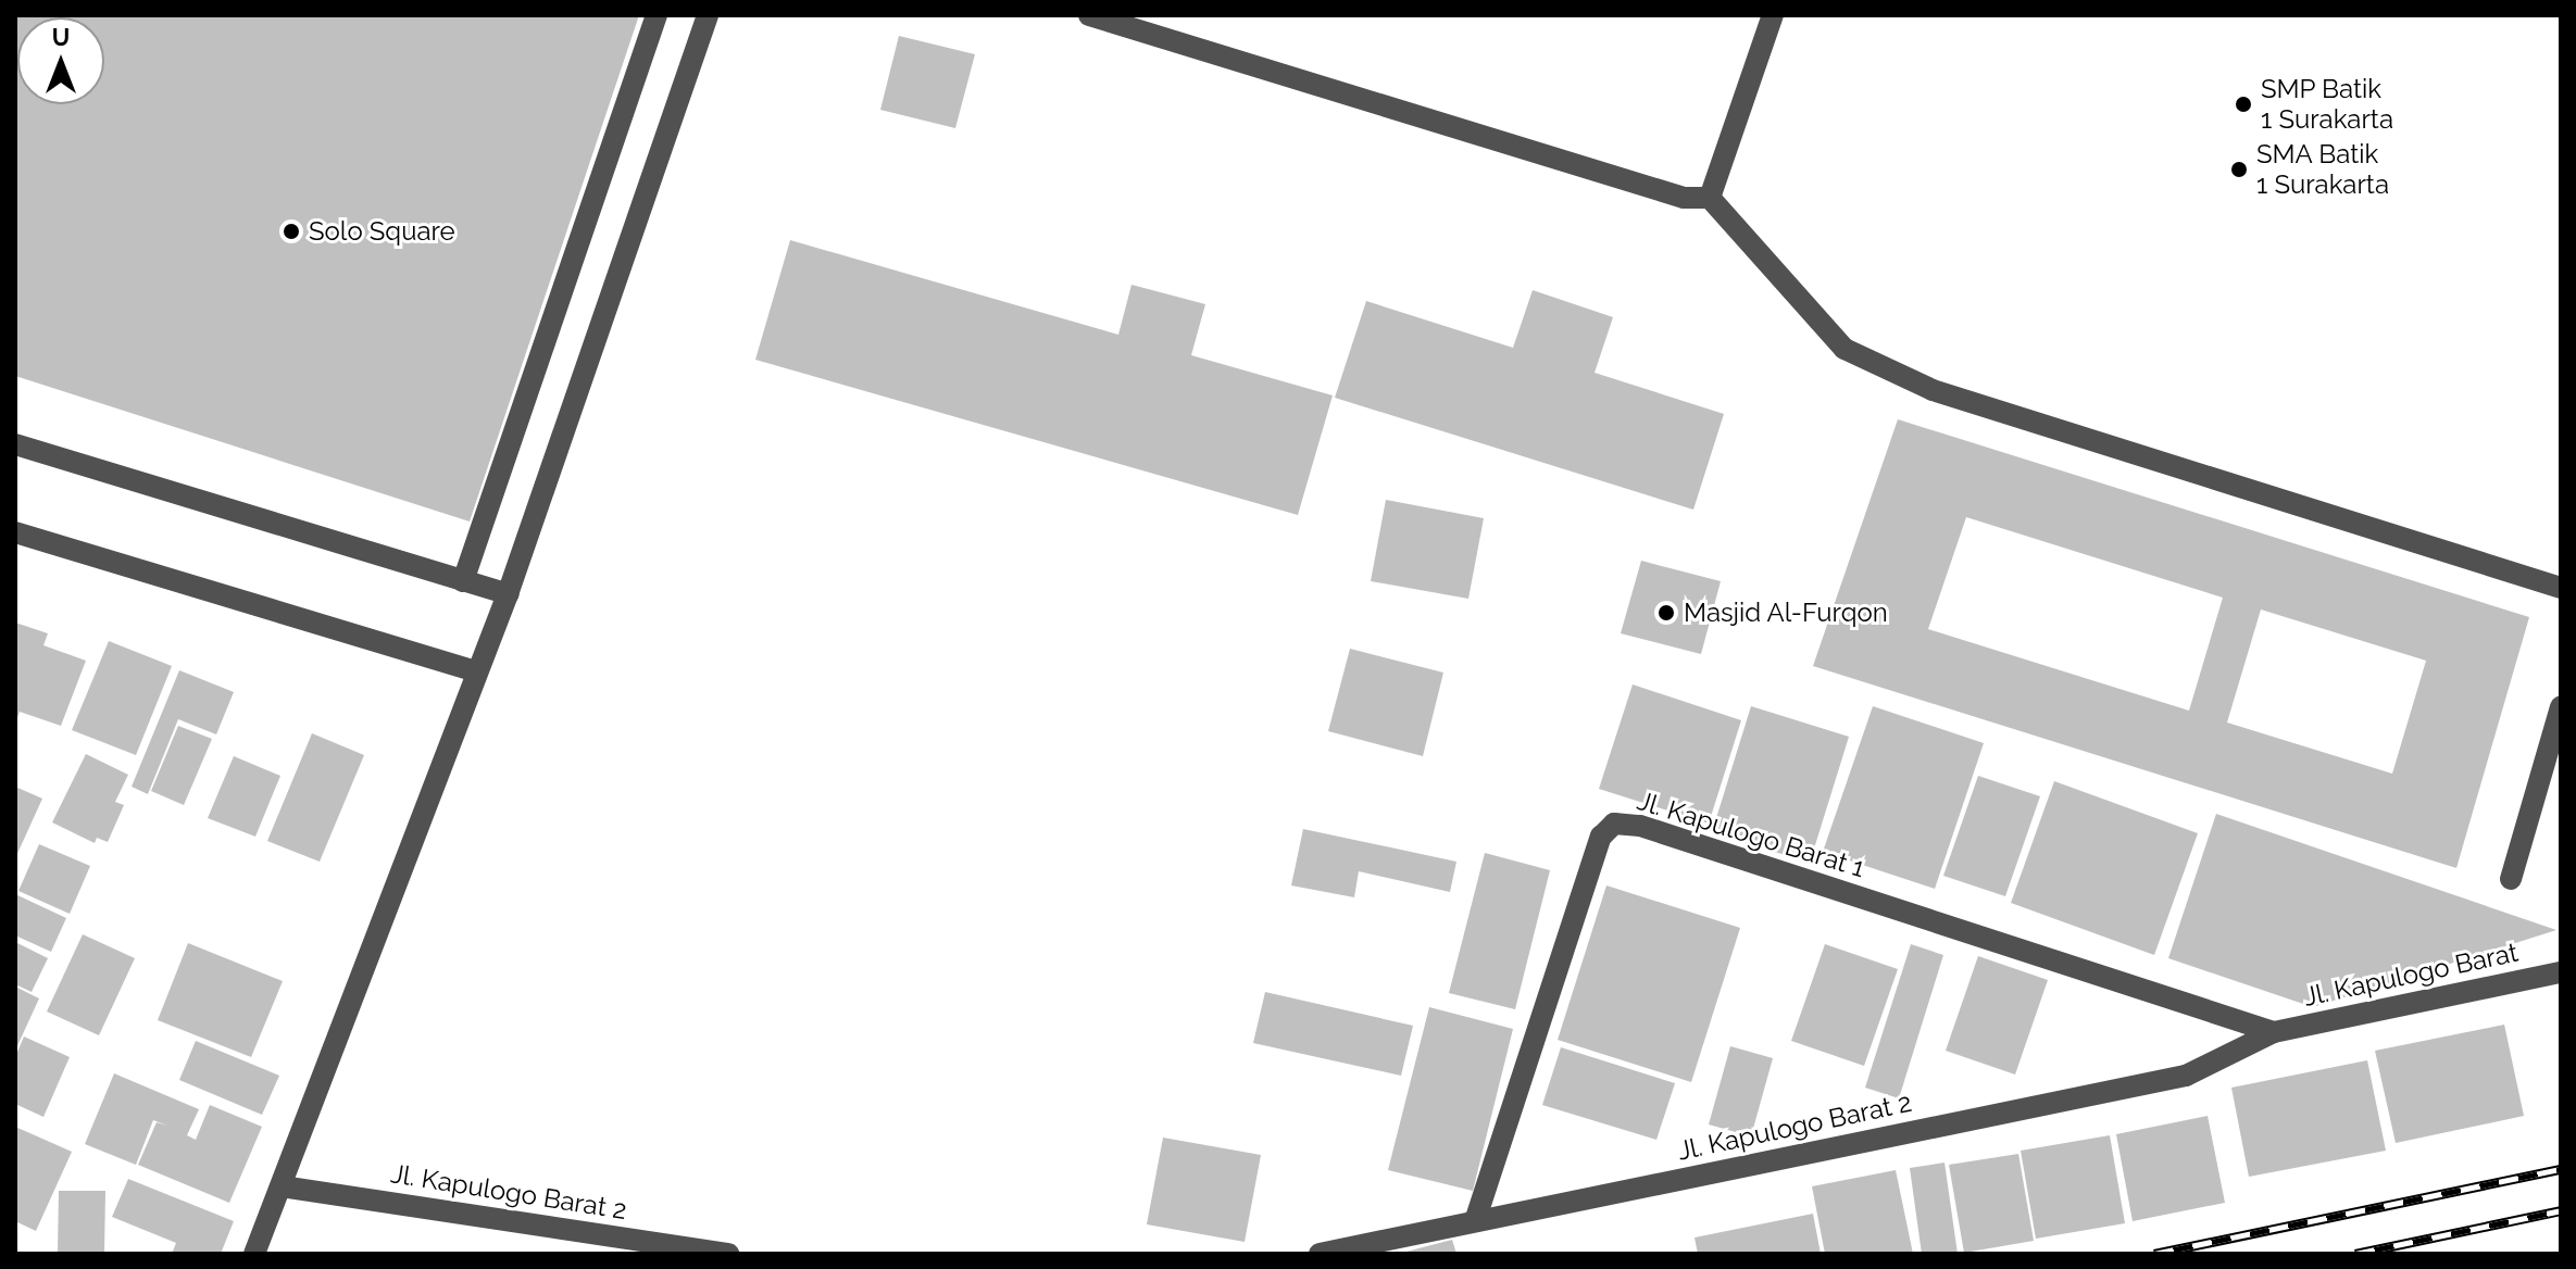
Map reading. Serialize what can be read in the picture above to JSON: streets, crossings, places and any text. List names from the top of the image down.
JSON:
{
  "streets": {
    "street": ["Jl. Kapulogo Barat 1", "Jl. Kapulogo Barat", "Jl. Kapulogo Barat 2"]
  },
  "crossings": [
    ["Jl. Kapulogo Barat 1", "Jl. Kapulogo Barat"],
    ["Jl. Kapulogo Barat 1", "Jl. Kapulogo Barat 2"],
    ["Jl. Kapulogo Barat", "Jl. Kapulogo Barat 2"]
  ],
  "places": [
    "SMP Batik 1 Surakarta",
    "SMA Batik 1 Surakarta",
    "Solo Square",
    "Masjid Al-Furqon"
  ],
  "north": "top"
}
